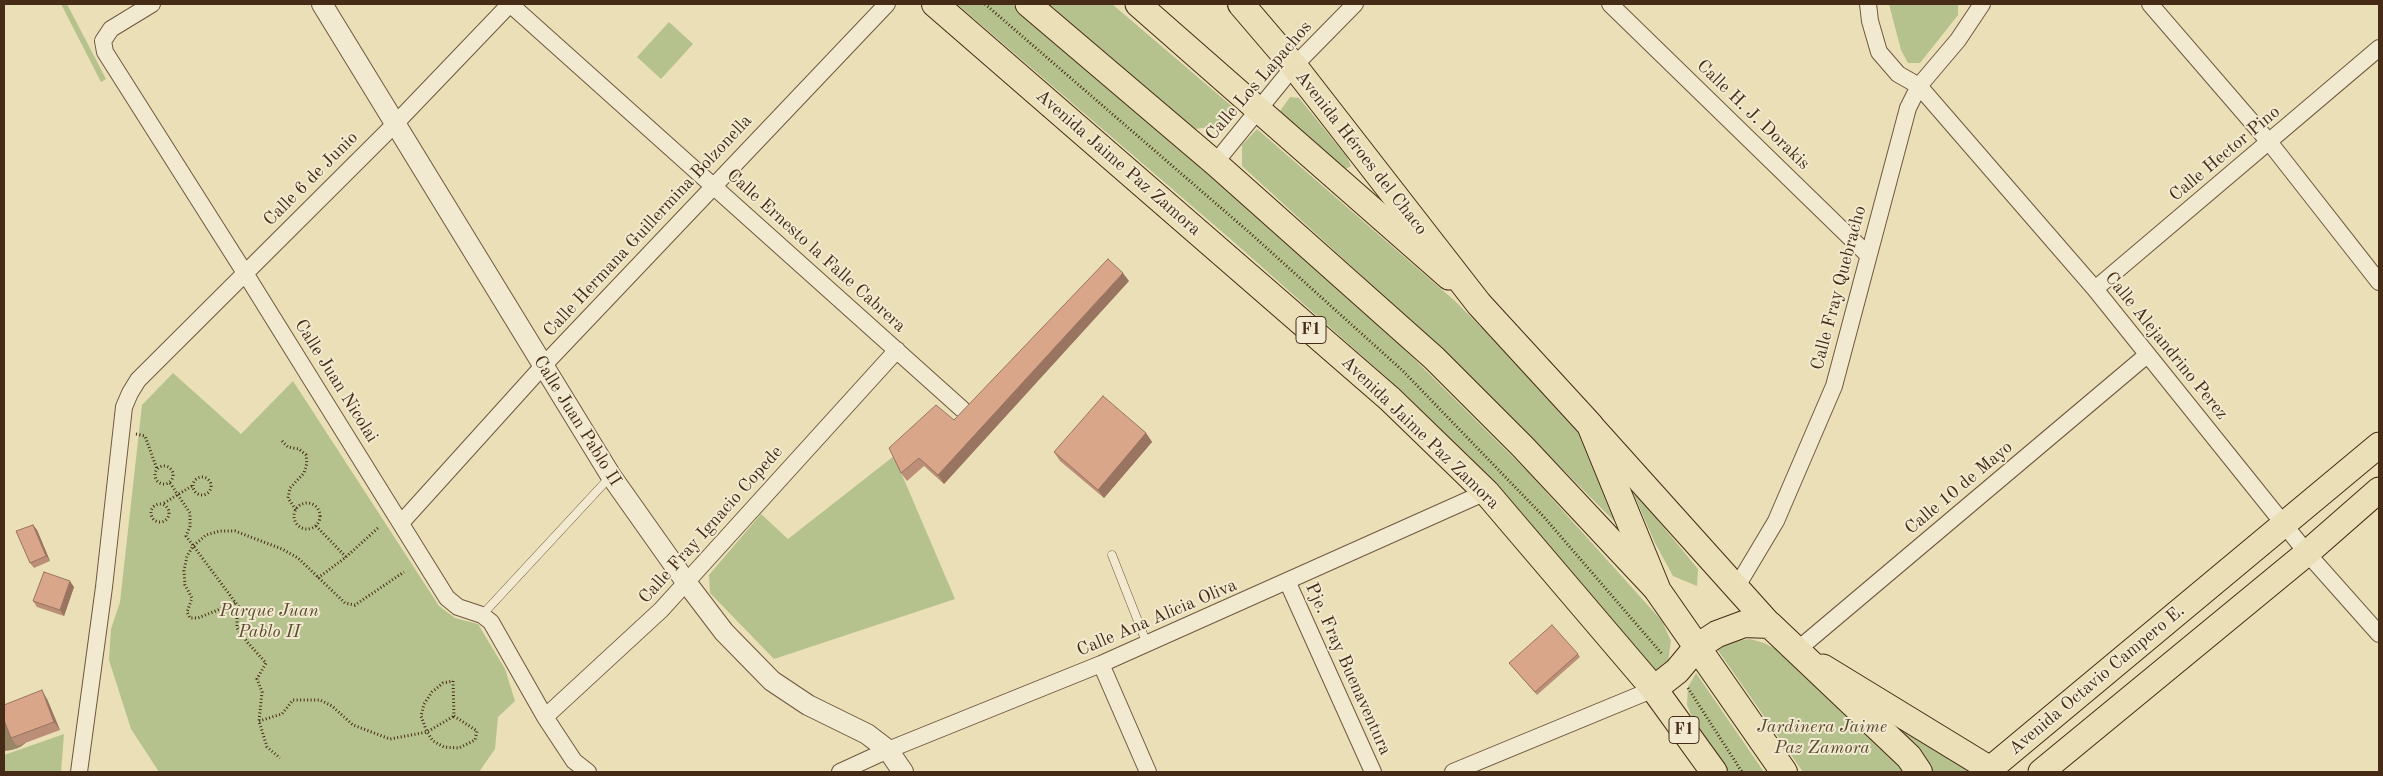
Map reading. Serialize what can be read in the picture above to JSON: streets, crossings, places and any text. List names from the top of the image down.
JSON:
{
  "streets": {
    "highway": ["Avenida Héroes del Chaco", "Avenida Jaime Paz Zamora", "F1"],
    "main road": ["Avenida Octavio Campero E."],
    "street": [
      "Calle Los Lapachos",
      "Calle H. J. Dorakis",
      "Calle Hector Pino",
      "Calle 6 de Junio",
      "Calle Hermana Guillermina Bolzonella",
      "Calle Ernesto la Falle Cabrera",
      "Calle Fray Quebracho",
      "Calle Alejandrino Perez",
      "Calle Juan Nicolai",
      "Calle Juan Pablo II",
      "Calle 10 de Mayo",
      "Calle Fray Ignacio Copede",
      "Calle Ana Alicia Oliva",
      "Pje. Fray Buenaventura"
    ]
  },
  "crossings": [
    ["Calle Los Lapachos", "Avenida Héroes del Chaco"],
    ["Calle H. J. Dorakis", "Calle Fray Quebracho"],
    ["Calle Hector Pino", "Calle Alejandrino Perez"],
    ["Avenida Jaime Paz Zamora", "Calle Ana Alicia Oliva"],
    ["Calle 6 de Junio", "Calle Ernesto la Falle Cabrera"],
    ["Calle 6 de Junio", "Calle Juan Nicolai"],
    ["Calle 6 de Junio", "Calle Juan Pablo II"],
    ["Calle Hermana Guillermina Bolzonella", "Calle Ernesto la Falle Cabrera"],
    ["Calle Hermana Guillermina Bolzonella", "Calle Juan Nicolai"],
    ["Calle Hermana Guillermina Bolzonella", "Calle Juan Pablo II"],
    ["Calle Ernesto la Falle Cabrera", "Calle Fray Ignacio Copede"],
    ["Calle Fray Quebracho", "Calle Alejandrino Perez"],
    ["Calle Alejandrino Perez", "Calle 10 de Mayo"],
    ["Calle Alejandrino Perez", "Avenida Octavio Campero E."],
    ["Calle Juan Pablo II", "Calle Fray Ignacio Copede"],
    ["Calle Juan Pablo II", "Calle Ana Alicia Oliva"],
    ["Calle 10 de Mayo", "Avenida Octavio Campero E."],
    ["Calle Ana Alicia Oliva", "Pje. Fray Buenaventura"]
  ],
  "parks": ["Parque Juan Pablo II", "Jardinera Jaime Paz Zamora"]
}
